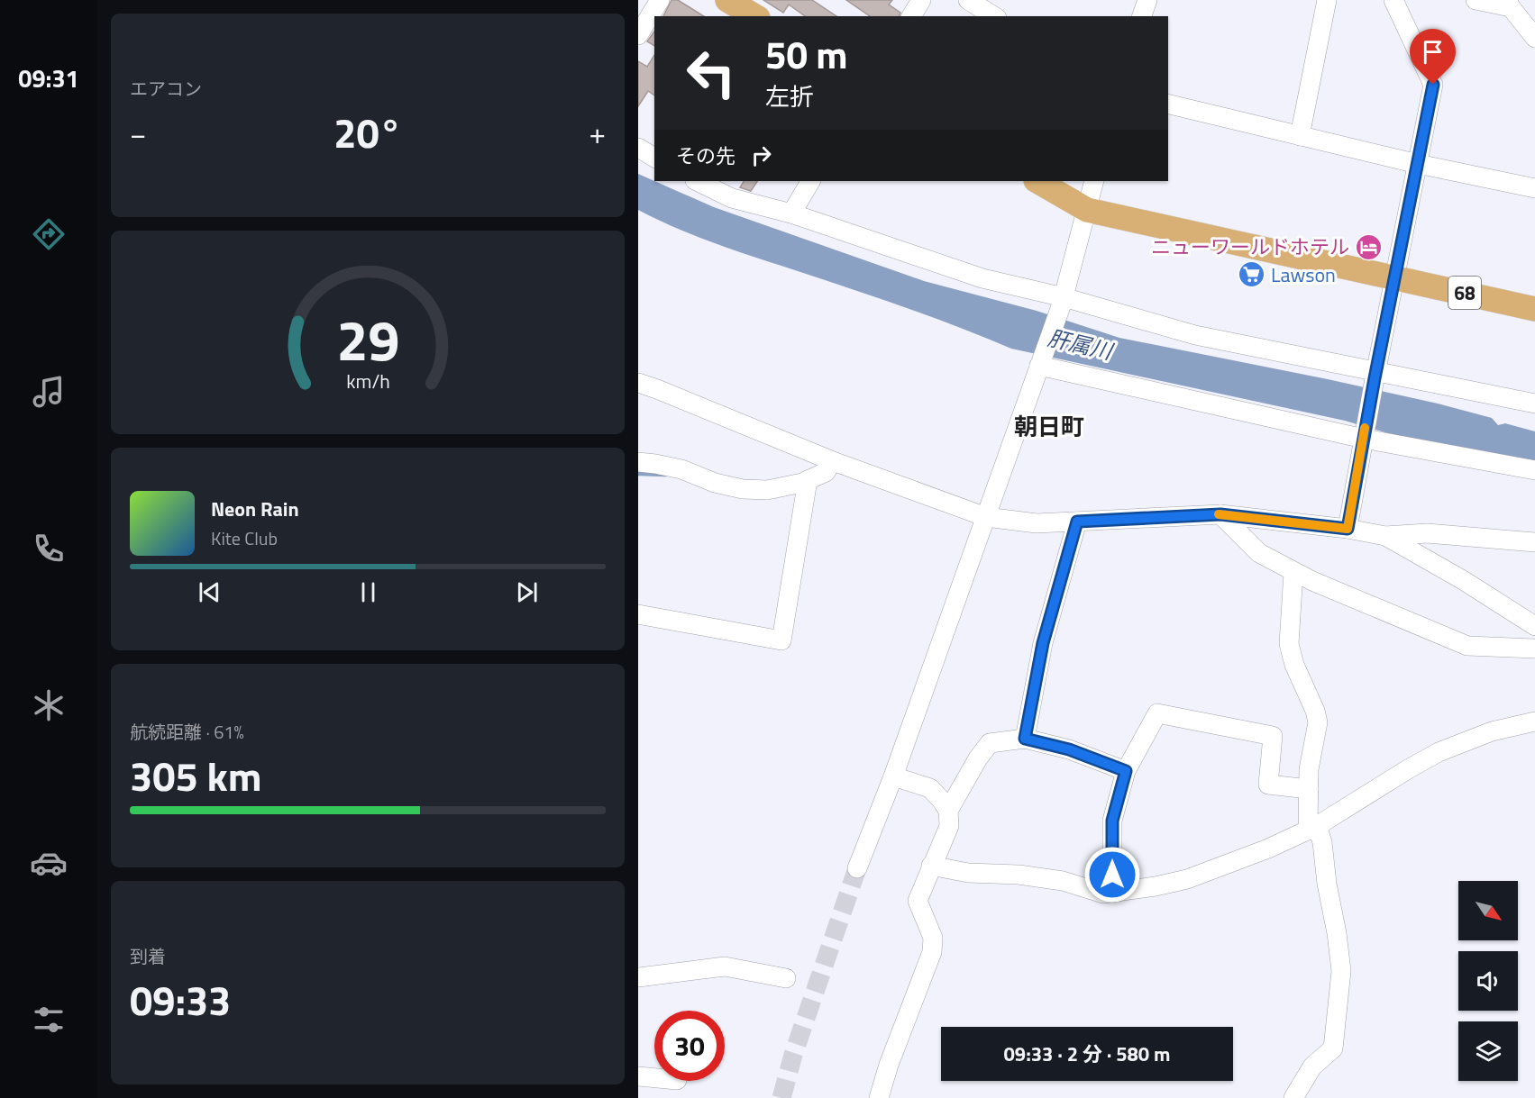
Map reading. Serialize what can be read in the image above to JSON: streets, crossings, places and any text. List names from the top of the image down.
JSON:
{
  "streets": {
    "main road": ["68"]
  },
  "districts": ["朝日町"],
  "water": ["肝属川"],
  "places": {
    "hotel": ["ニューワールドホテル"],
    "supermarket": ["Lawson"]
  },
  "north": "bottom right",
  "page": {
    "tabs": "09:31",
    "tile": [
      "エアコン",
      ["航続距離 · 61%", "305 km"],
      ["到着", "09:33"]
    ],
    "turn": ["50 m", "左折"],
    "heat": ["−", "20°", "+"],
    "then": "その先",
    "song": ["Neon Rain", "Kite Club"],
    "limit": "30",
    "trip": "09:33 · 2 分 · 580 m",
    "gauge": ["29", "km/h"]
  }
}
